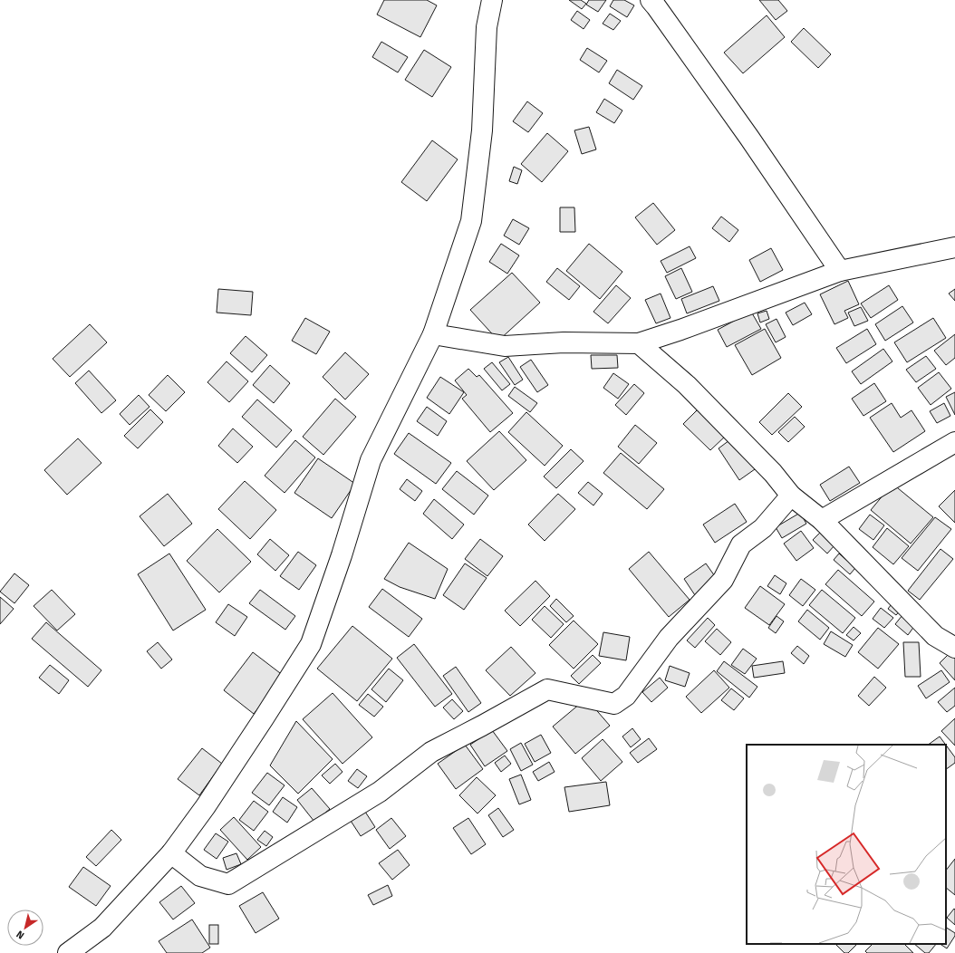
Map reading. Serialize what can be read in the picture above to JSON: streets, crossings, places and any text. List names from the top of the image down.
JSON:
{
  "north": "bottom left"
}
